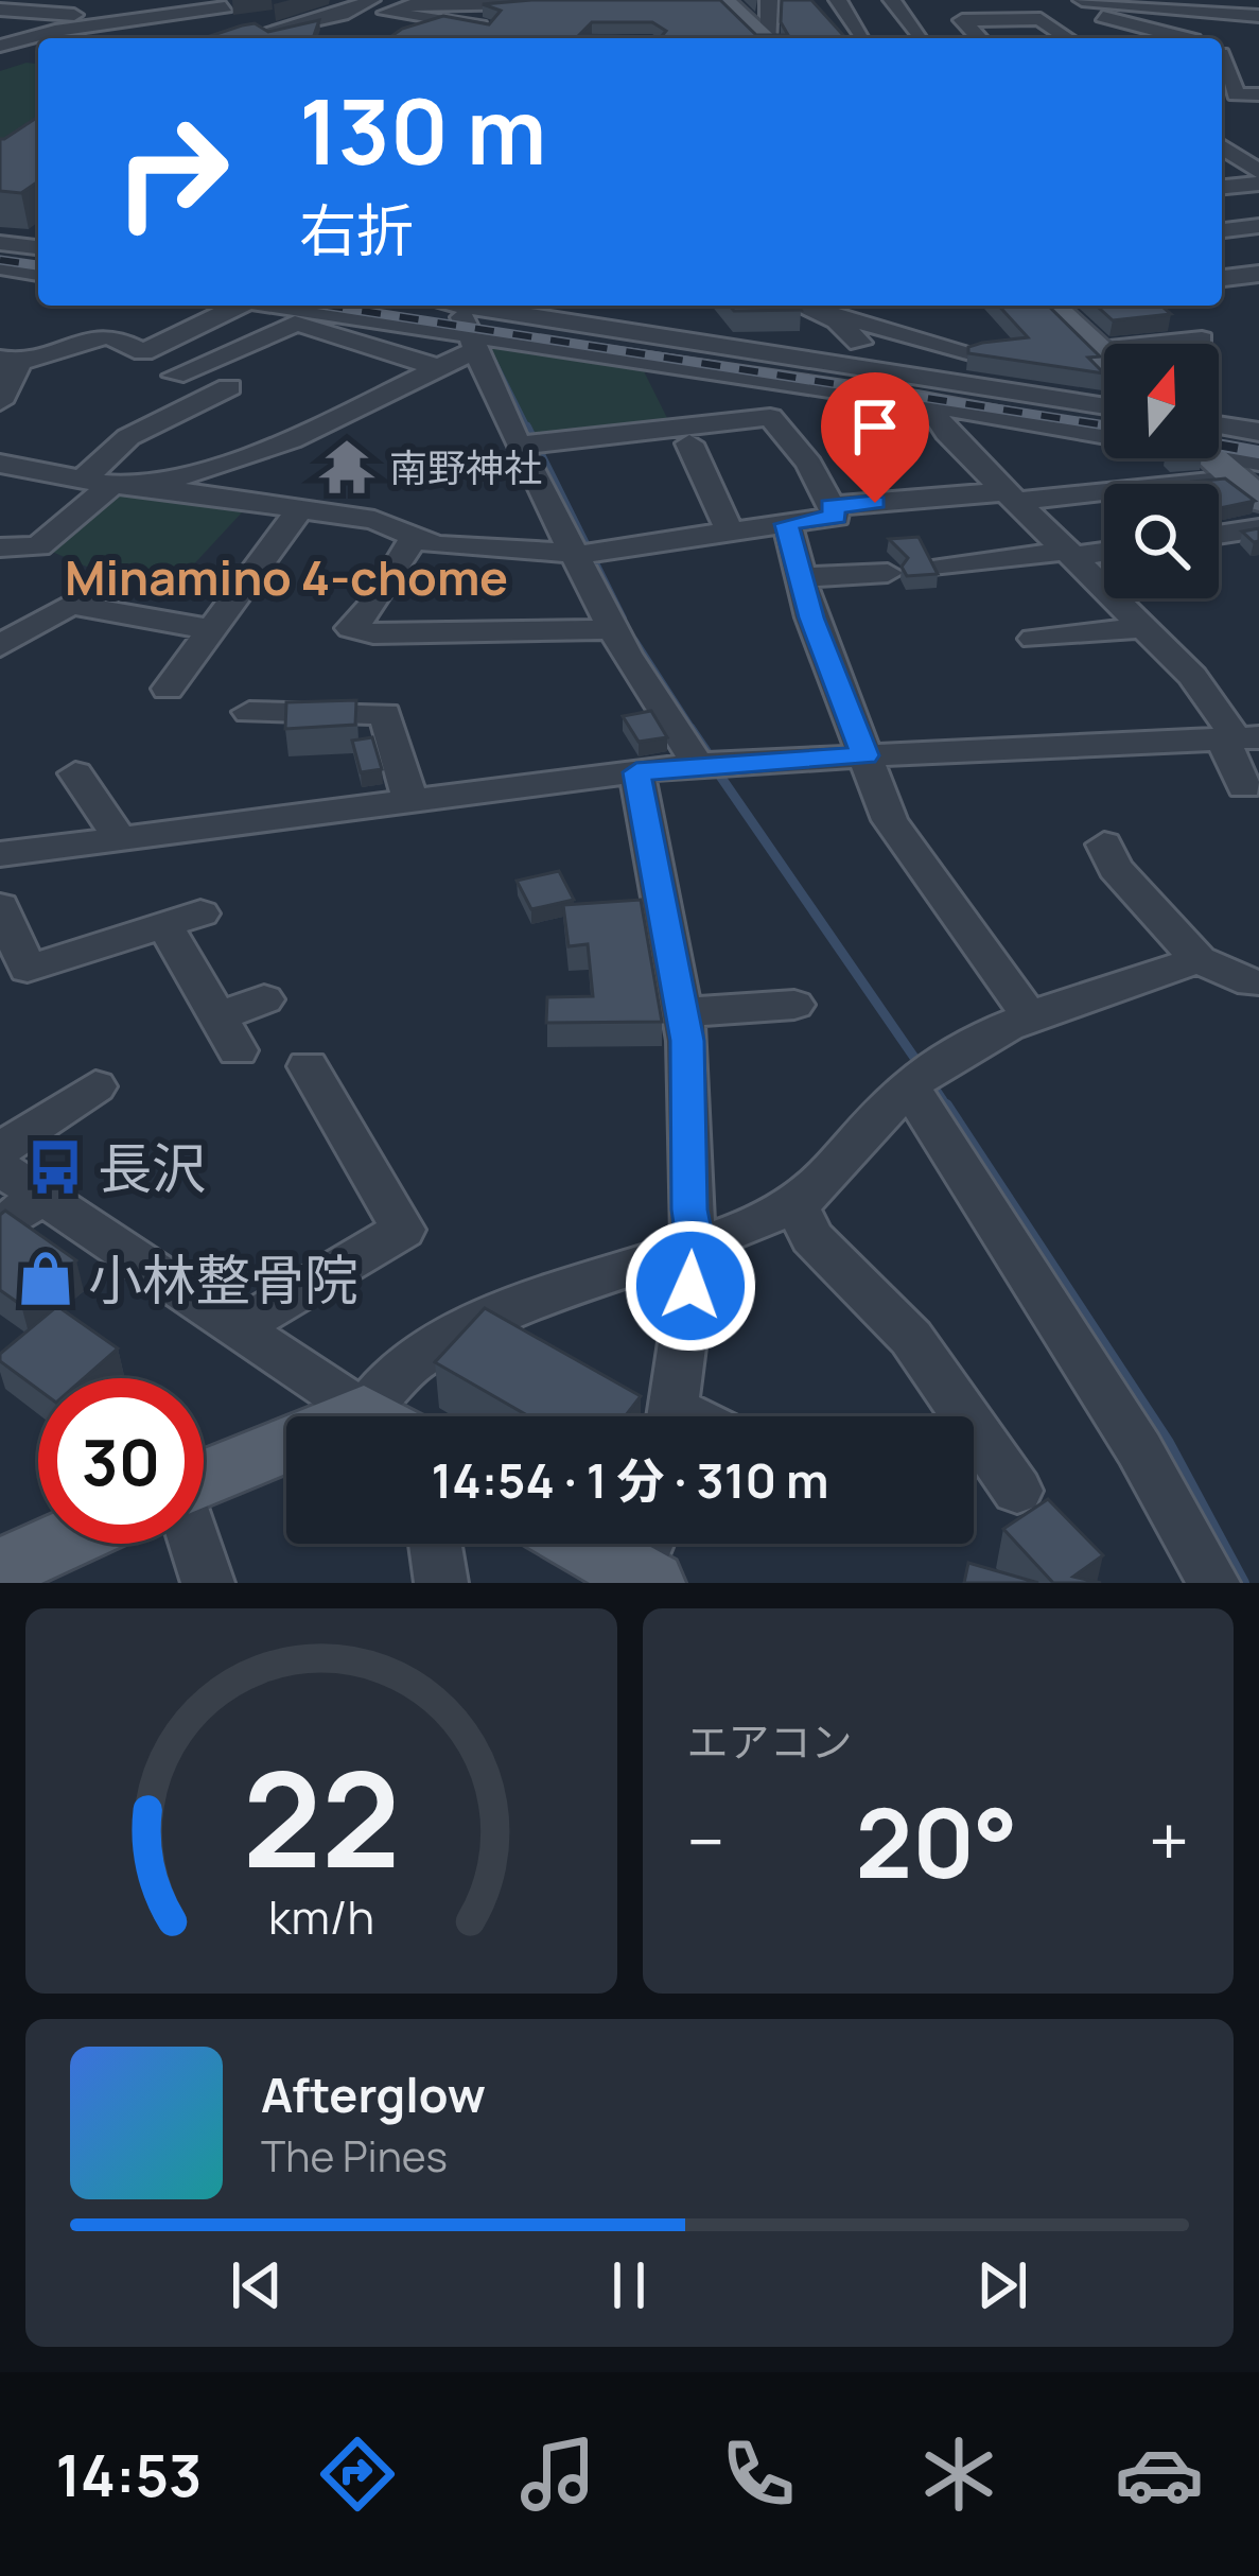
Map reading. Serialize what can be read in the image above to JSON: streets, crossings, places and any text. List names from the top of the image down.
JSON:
{
  "districts": ["Minamino 4-chome"],
  "places": {
    "temple": ["南野神社"],
    "bus stop": ["長沢"],
    "shop": ["小林整骨院"]
  },
  "north": "top",
  "page": {
    "turn": ["130 m", "右折"],
    "limit": "30",
    "trip": "14:54 · 1 分 · 310 m",
    "tile": "エアコン",
    "heat": ["−", "20°", "+"],
    "song": ["Afterglow", "The Pines"],
    "tabs": "14:53",
    "gauge": ["22", "km/h"]
  }
}
